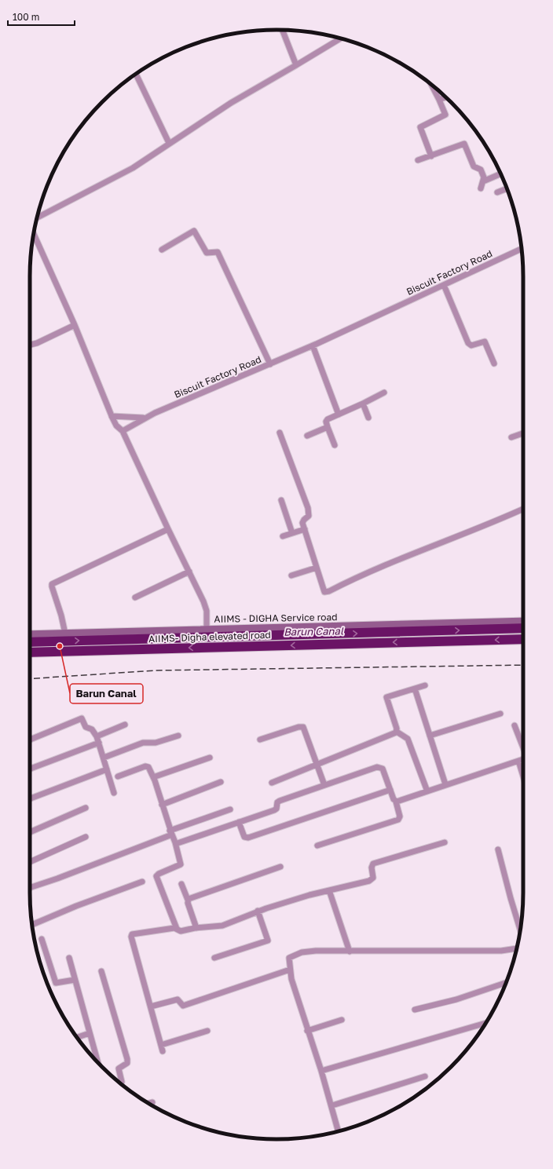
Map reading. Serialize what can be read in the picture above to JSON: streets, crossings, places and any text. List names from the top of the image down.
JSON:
{
  "streets": {
    "highway": ["AIIMS- Digha elevated road"],
    "main road": ["AIIMS - DIGHA Service road"],
    "street": ["Biscuit Factory Road"]
  },
  "water": ["Barun Canal"],
  "places": ["Barun Canal"],
  "scale_bar": "100 m"
}
